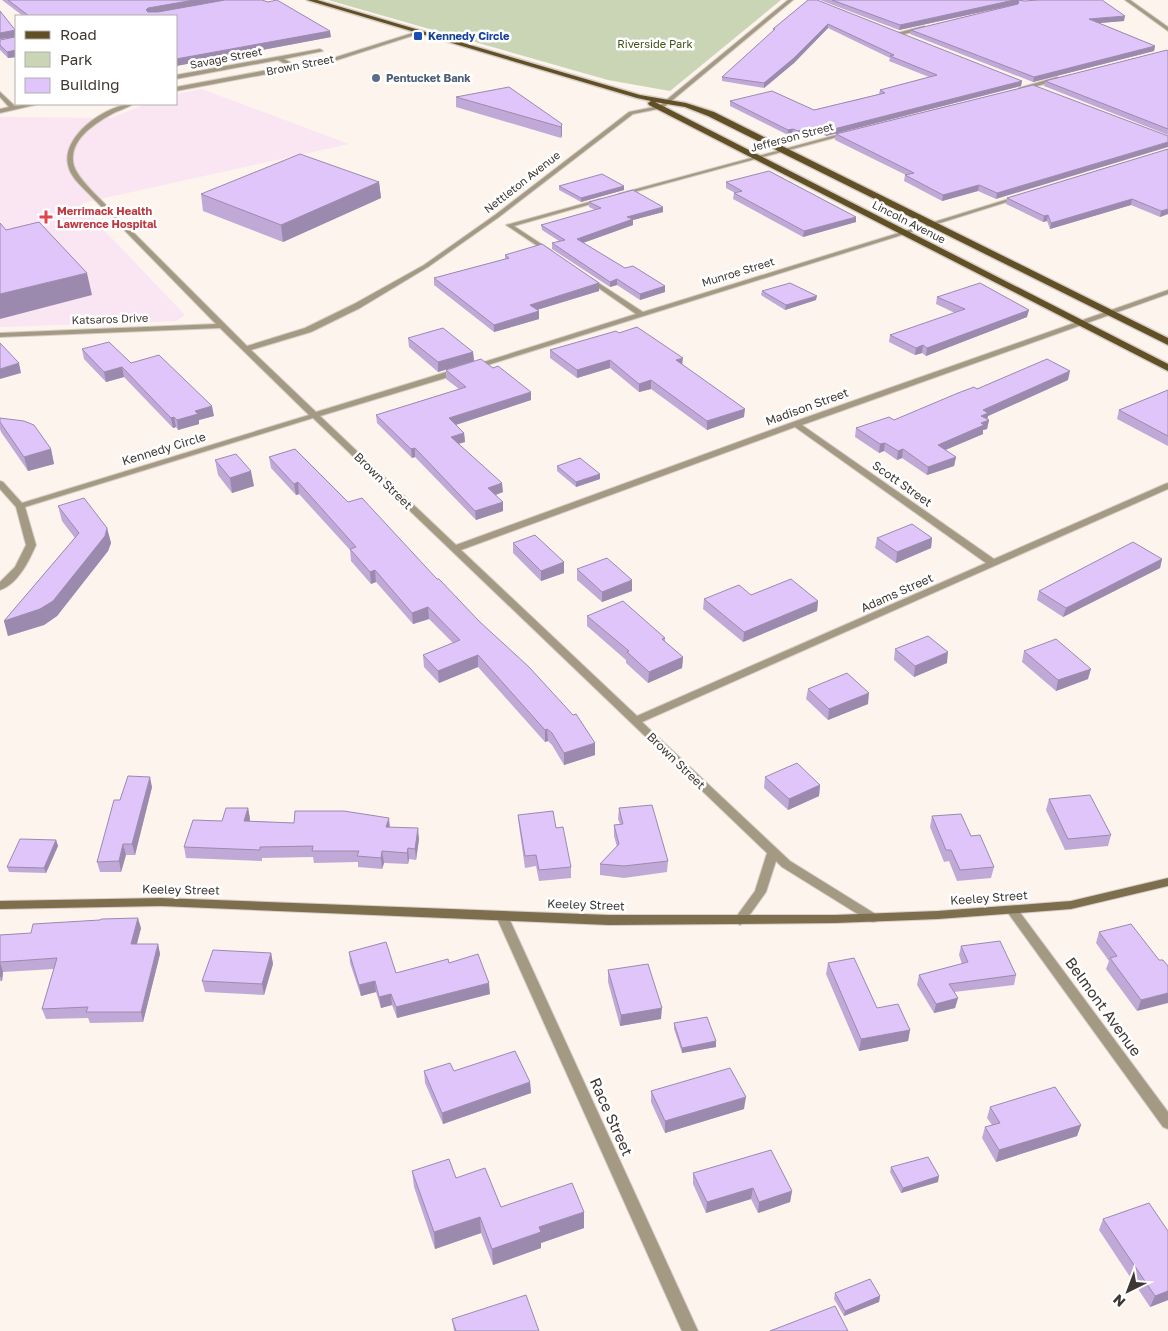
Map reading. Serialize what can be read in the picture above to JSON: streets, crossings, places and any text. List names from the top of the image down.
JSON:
{
  "streets": {
    "main road": ["Lincoln Avenue"],
    "street": [
      "Savage Street",
      "Brown Street",
      "Jefferson Street",
      "Nettleton Avenue",
      "Munroe Street",
      "Katsaros Drive",
      "Madison Street",
      "Kennedy Circle",
      "Scott Street",
      "Adams Street",
      "Keeley Street",
      "Belmont Avenue",
      "Race Street"
    ]
  },
  "crossings": [
    ["Savage Street", "Brown Street"],
    ["Brown Street", "Nettleton Avenue"],
    ["Brown Street", "Lincoln Avenue"],
    ["Brown Street", "Munroe Street"],
    ["Brown Street", "Katsaros Drive"],
    ["Brown Street", "Madison Street"],
    ["Brown Street", "Kennedy Circle"],
    ["Brown Street", "Adams Street"],
    ["Brown Street", "Keeley Street"],
    ["Jefferson Street", "Lincoln Avenue"],
    ["Nettleton Avenue", "Lincoln Avenue"],
    ["Lincoln Avenue", "Munroe Street"],
    ["Lincoln Avenue", "Madison Street"],
    ["Munroe Street", "Kennedy Circle"],
    ["Madison Street", "Scott Street"],
    ["Scott Street", "Adams Street"],
    ["Keeley Street", "Belmont Avenue"],
    ["Keeley Street", "Race Street"]
  ],
  "parks": ["Riverside Park"],
  "places": {
    "transit": ["Kennedy Circle"],
    "other": ["Pentucket Bank"],
    "health": ["Merrimack Health Lawrence Hospital"]
  },
  "legend": ["Road", "Park", "Building"],
  "north": "bottom left"
}
